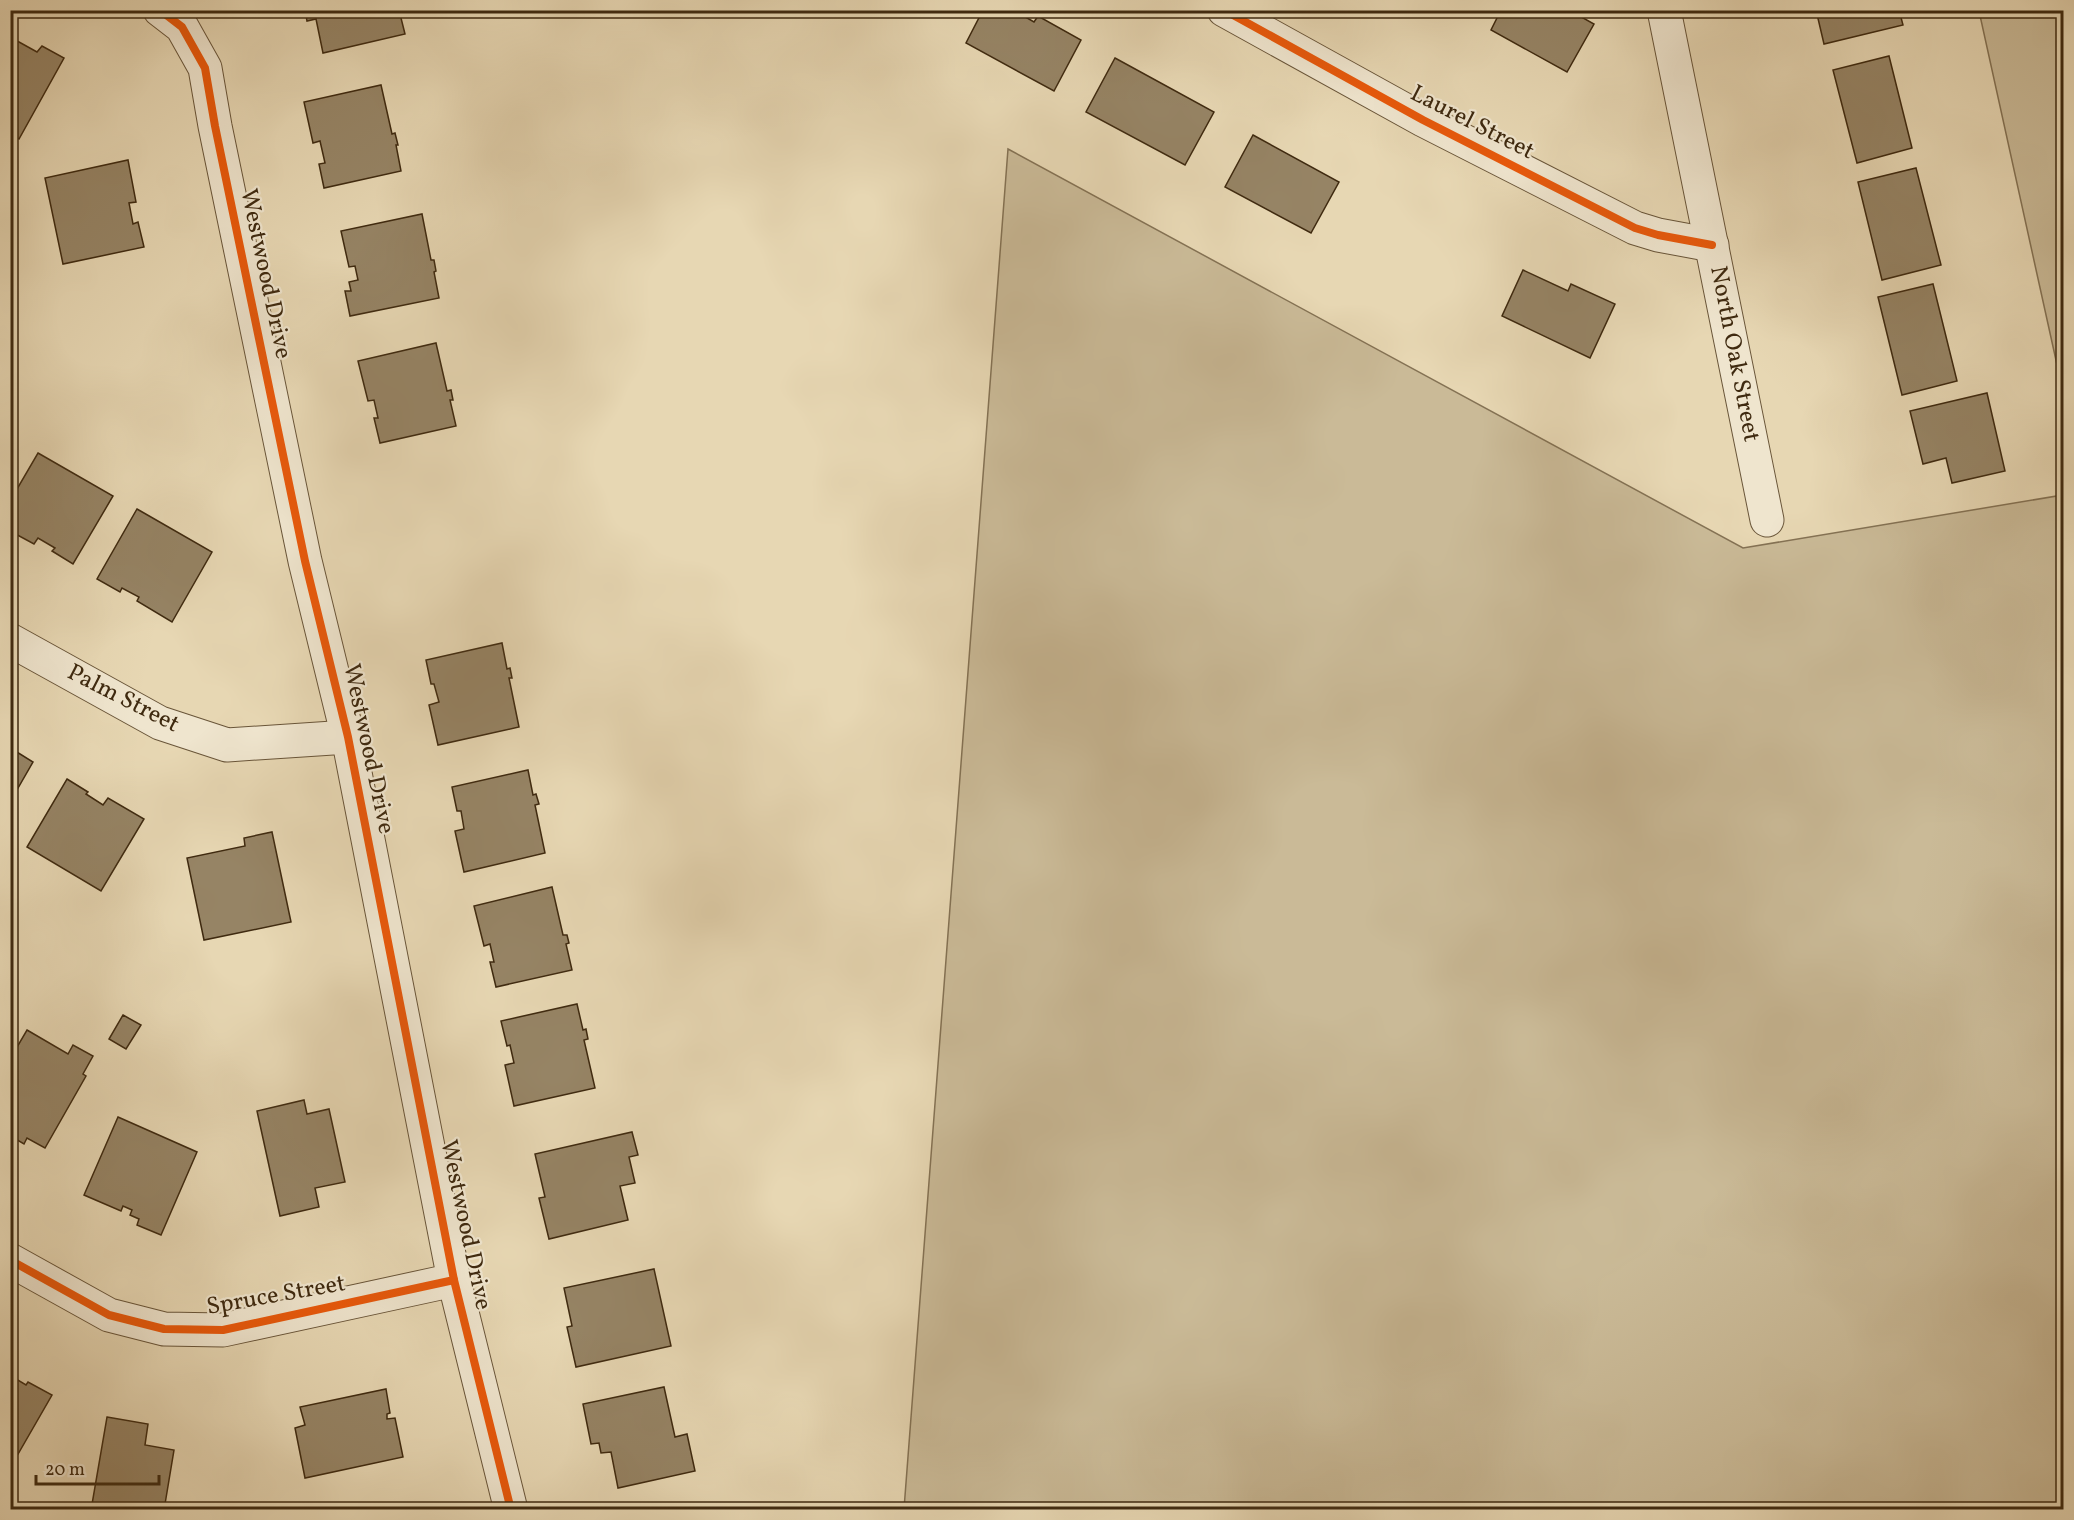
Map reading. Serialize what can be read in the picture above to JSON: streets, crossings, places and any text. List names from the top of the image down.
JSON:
{
  "streets": {
    "street": [
      "Laurel Street",
      "Westwood Drive",
      "North Oak Street",
      "Palm Street",
      "Spruce Street"
    ]
  },
  "crossings": [
    ["Laurel Street", "North Oak Street"],
    ["Westwood Drive", "Palm Street"],
    ["Westwood Drive", "Spruce Street"]
  ],
  "scale_bar": "20 m"
}
